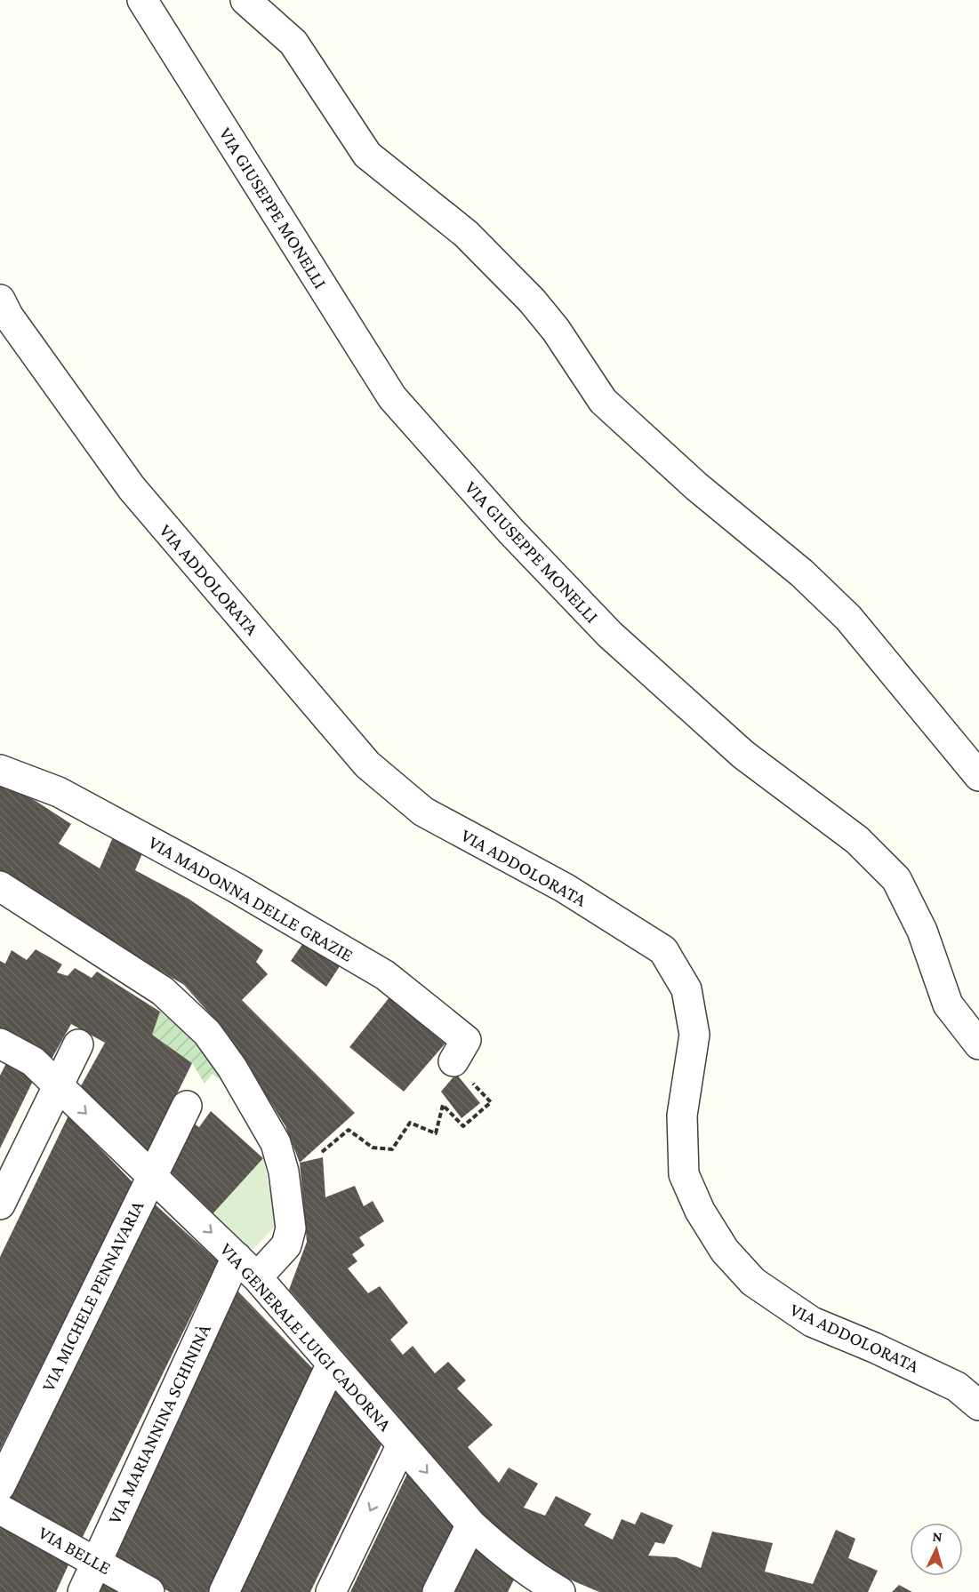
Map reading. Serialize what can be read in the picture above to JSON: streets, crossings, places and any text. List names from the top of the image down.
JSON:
{
  "streets": {
    "street": [
      "VIA GIUSEPPE MONELLI",
      "VIA ADDOLORATA",
      "VIA MADONNA DELLE GRAZIE",
      "VIA MICHELE PENNAVARIA",
      "VIA GENERALE LUIGI CADORNA",
      "VIA MARIANNINA SCHININÀ",
      "VIA BELLE"
    ]
  },
  "crossings": [
    ["VIA MICHELE PENNAVARIA", "VIA GENERALE LUIGI CADORNA"],
    ["VIA GENERALE LUIGI CADORNA", "VIA MARIANNINA SCHININÀ"],
    ["VIA MARIANNINA SCHININÀ", "VIA BELLE"]
  ],
  "one_way": ["VIA GENERALE LUIGI CADORNA"],
  "north": "top"
}
